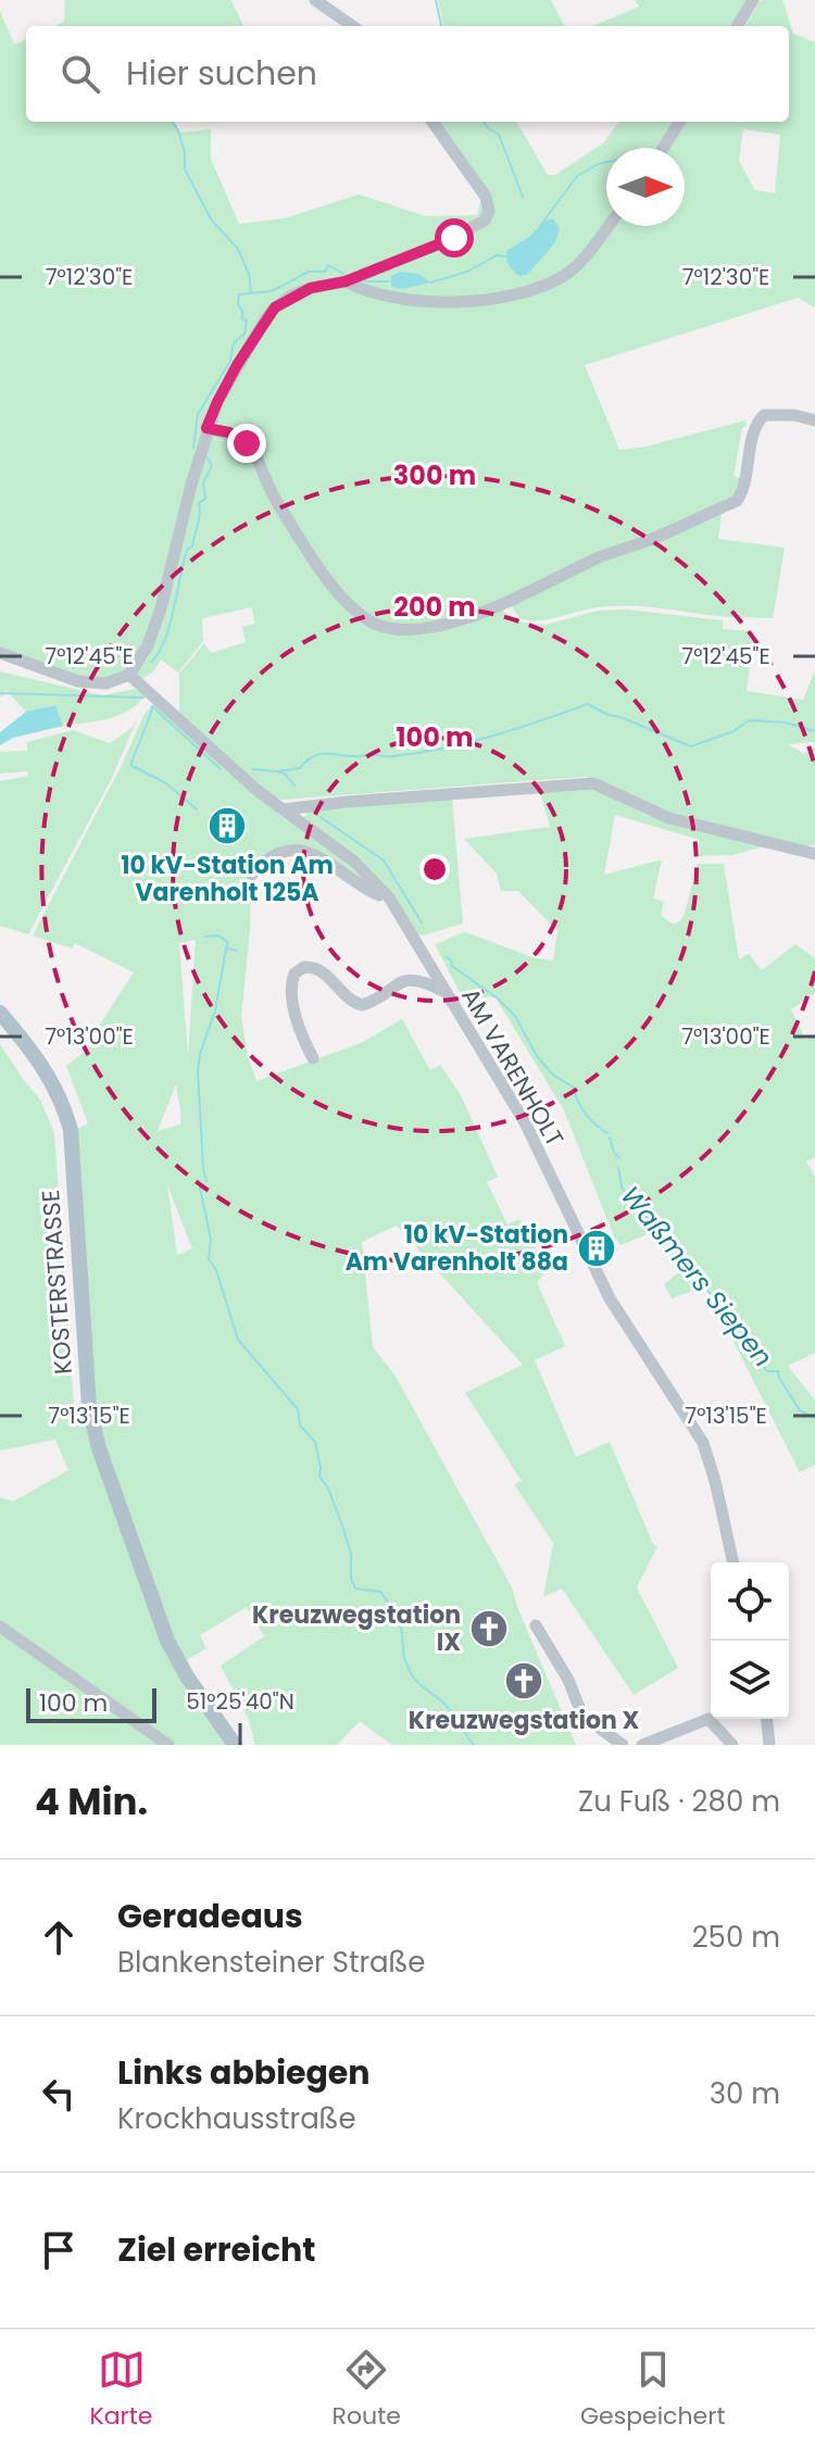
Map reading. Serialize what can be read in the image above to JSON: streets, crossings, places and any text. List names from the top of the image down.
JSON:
{
  "streets": {
    "main road": ["KOSTERSTRASSE"],
    "street": ["AM VARENHOLT"]
  },
  "water": ["Waßmers Siepen"],
  "places": {
    "building": ["10 kV-Station Am Varenholt 125A", "10 kV-Station Am Varenholt 88a"],
    "church": ["Kreuzwegstation IX", "Kreuzwegstation X"]
  },
  "scale_bar": "100 m",
  "north": "right",
  "page": {
    "search": "Hier suchen",
    "scale": "100 m",
    "heading": ["4 Min.", "Zu Fuß · 280 m"],
    "list": [
      ["Geradeaus", "Blankensteiner Straße", "250 m"],
      ["Links abbiegen", "Krockhausstraße", "30 m"],
      "Ziel erreicht"
    ],
    "nav": ["Karte", "Route", "Gespeichert"]
  },
  "coordinates": [
    "7°12'30\"E",
    "7°12'45\"E",
    "7°13'00\"E",
    "7°13'15\"E",
    "51°25'40\"N"
  ],
  "rings": ["300 m", "200 m", "100 m"]
}
